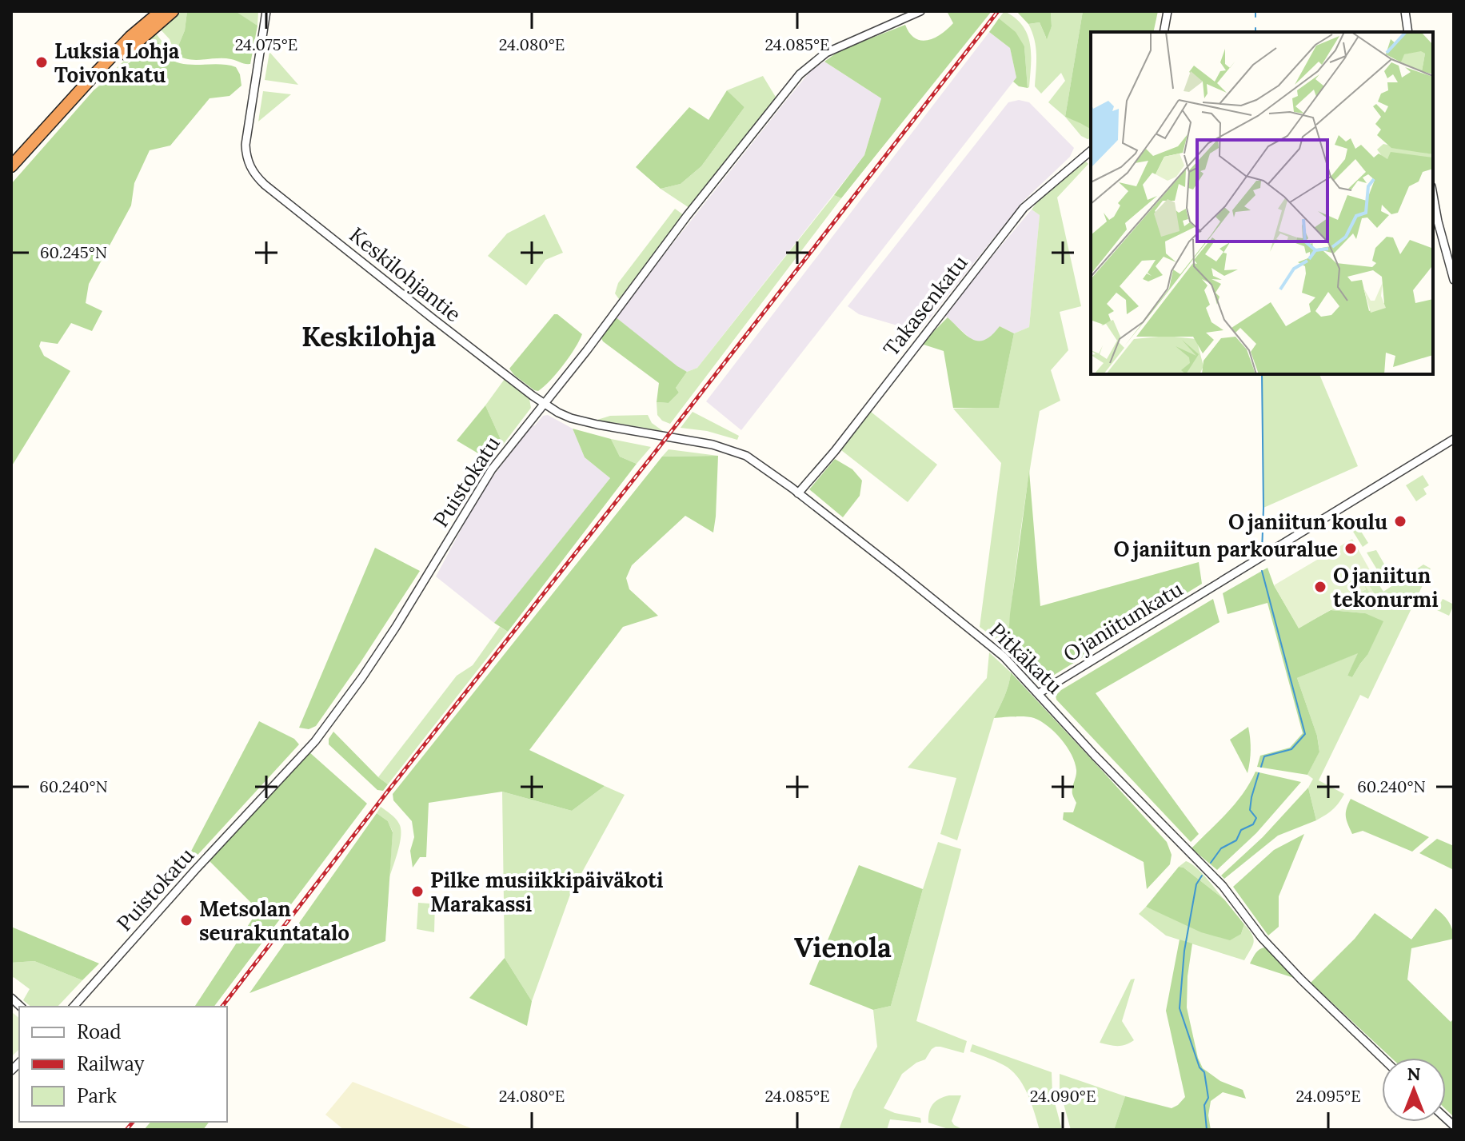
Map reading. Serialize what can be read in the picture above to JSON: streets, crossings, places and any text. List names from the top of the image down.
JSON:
{
  "streets": {
    "street": [
      "Keskilohjantie",
      "Takasenkatu",
      "Puistokatu",
      "Ojaniitunkatu",
      "Pitkäkatu"
    ]
  },
  "crossings": [
    ["Keskilohjantie", "Puistokatu"],
    ["Keskilohjantie", "Pitkäkatu"],
    ["Takasenkatu", "Pitkäkatu"],
    ["Puistokatu", "Pitkäkatu"],
    ["Ojaniitunkatu", "Pitkäkatu"]
  ],
  "districts": ["Keskilohja", "Vienola"],
  "places": [
    "Luksia Lohja Toivonkatu",
    "Ojaniitun koulu",
    "Ojaniitun parkouralue",
    "Ojaniitun tekonurmi",
    "Pilke musiikkipäiväkoti Marakassi",
    "Metsolan seurakuntatalo"
  ],
  "legend": ["Road", "Railway", "Park"],
  "north": "top",
  "coordinates": [
    "24.075°E",
    "24.080°E",
    "24.085°E",
    "60.245°N",
    "60.240°N",
    "24.090°E",
    "24.095°E"
  ]
}
